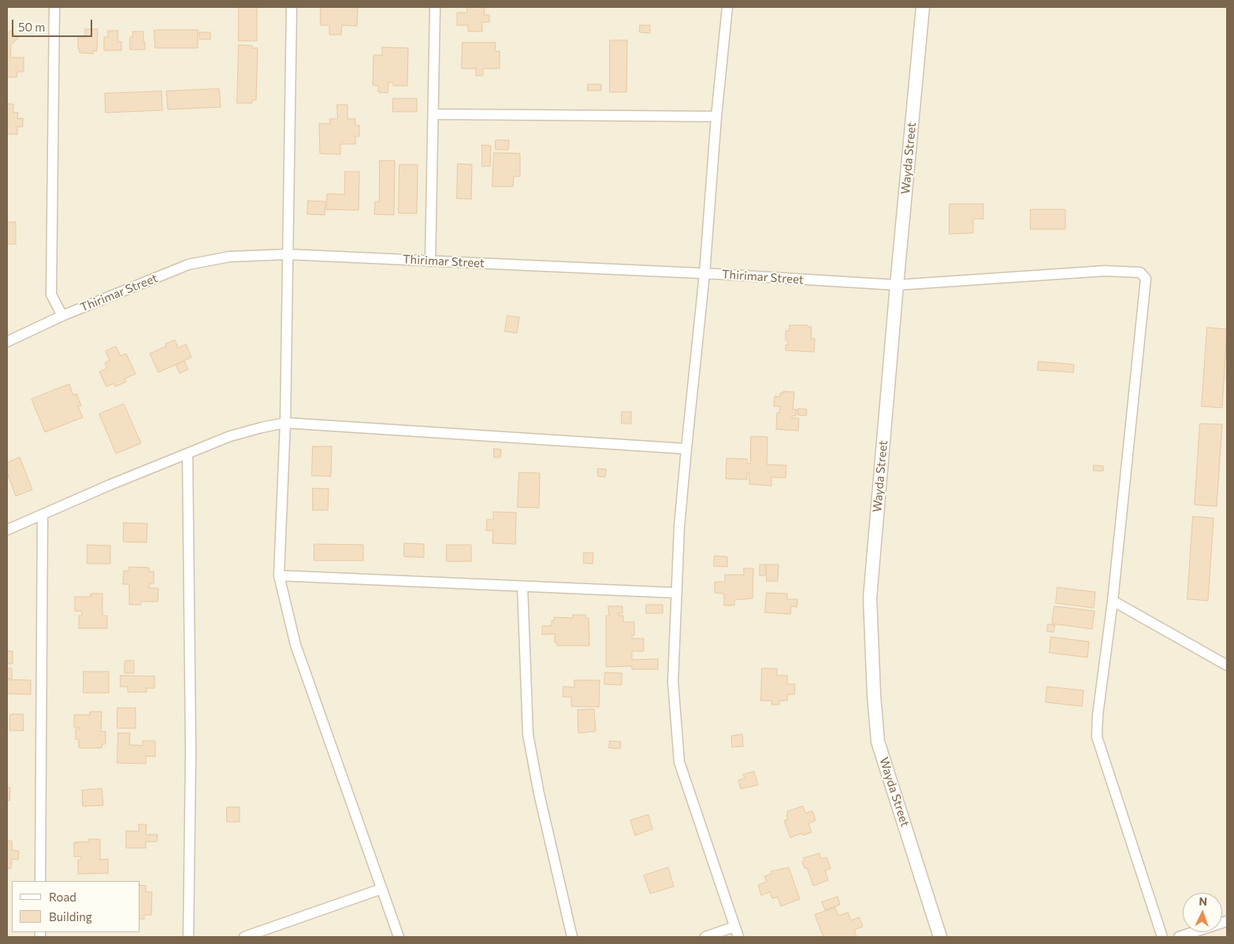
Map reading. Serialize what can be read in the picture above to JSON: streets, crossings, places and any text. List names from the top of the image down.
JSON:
{
  "streets": {
    "street": ["Wayda Street", "Thirimar Street"]
  },
  "crossings": [
    ["Wayda Street", "Thirimar Street"]
  ],
  "legend": ["Road", "Building"],
  "scale_bar": "50 m",
  "north": "top"
}
